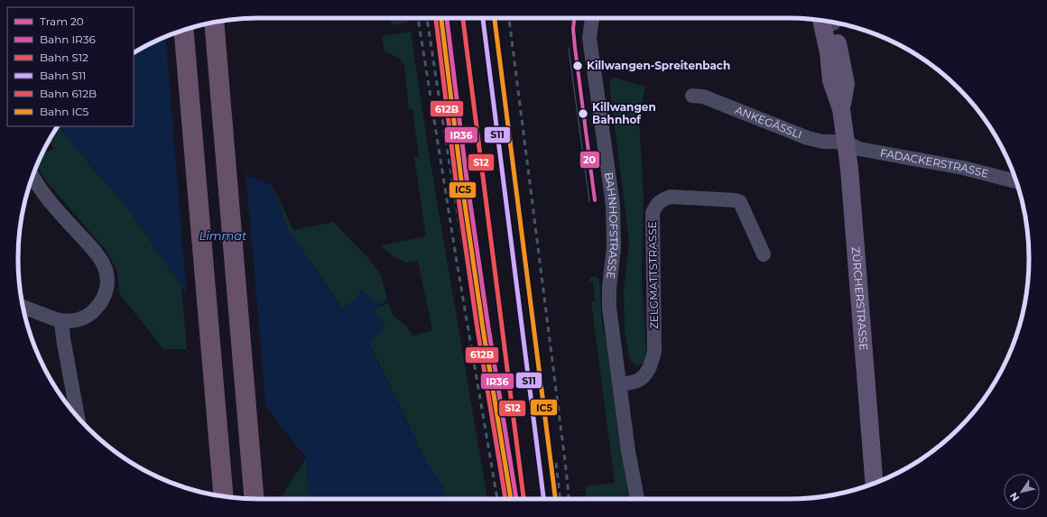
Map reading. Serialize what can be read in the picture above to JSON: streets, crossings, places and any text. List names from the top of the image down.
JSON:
{
  "streets": {
    "main road": ["ZÜRCHERSTRASSE"],
    "street": [
      "ANKEGÄSSLI",
      "FADACKERSTRASSE",
      "BAHNHOFSTRASSE",
      "ZELGMATTSTRASSE"
    ]
  },
  "crossings": [
    ["ANKEGÄSSLI", "FADACKERSTRASSE"],
    ["ANKEGÄSSLI", "ZÜRCHERSTRASSE"],
    ["FADACKERSTRASSE", "ZÜRCHERSTRASSE"],
    ["BAHNHOFSTRASSE", "ZELGMATTSTRASSE"]
  ],
  "water": ["Limmat"],
  "places": ["Killwangen-Spreitenbach", "Killwangen Bahnhof"],
  "lines": [
    "tram line 20",
    "rail line IR36",
    "rail line S12",
    "rail line S11",
    "rail line 612B",
    "rail line IC5"
  ],
  "legend": [
    "Tram 20",
    "Bahn IR36",
    "Bahn S12",
    "Bahn S11",
    "Bahn 612B",
    "Bahn IC5"
  ],
  "north": "bottom left"
}
